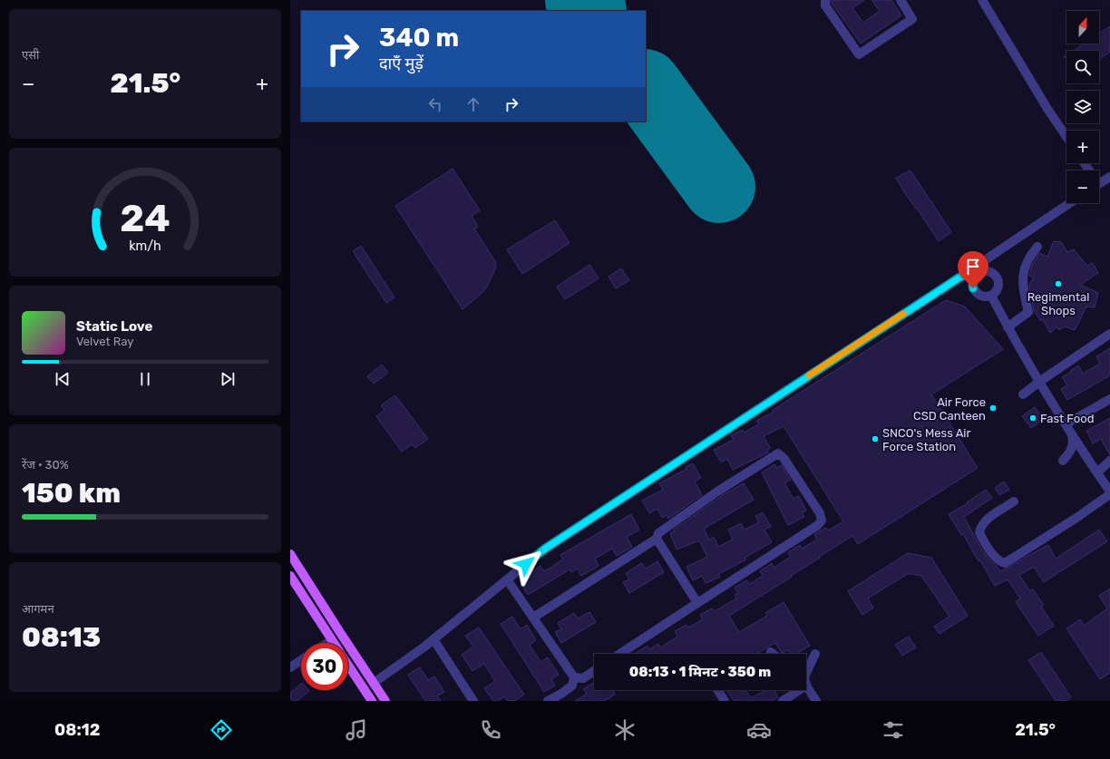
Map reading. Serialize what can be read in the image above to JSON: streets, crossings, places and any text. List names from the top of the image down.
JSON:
{
  "places": [
    "Regimental Shops",
    "Air Force CSD Canteen",
    "Fast Food",
    "SNCO's Mess Air Force Station"
  ],
  "north": "top",
  "page": {
    "tile": [
      "एसी",
      ["रेंज · 30%", "150 km"],
      ["आगमन", "08:13"]
    ],
    "map_buttons": ["+", "−"],
    "turn": ["340 m", "दाएँ मुड़ें"],
    "heat": ["−", "21.5°", "+"],
    "song": ["Static Love", "Velvet Ray"],
    "limit": "30",
    "trip": "08:13 · 1 मिनट · 350 m",
    "tabs": ["08:12", "21.5°"],
    "gauge": ["24", "km/h"]
  }
}
